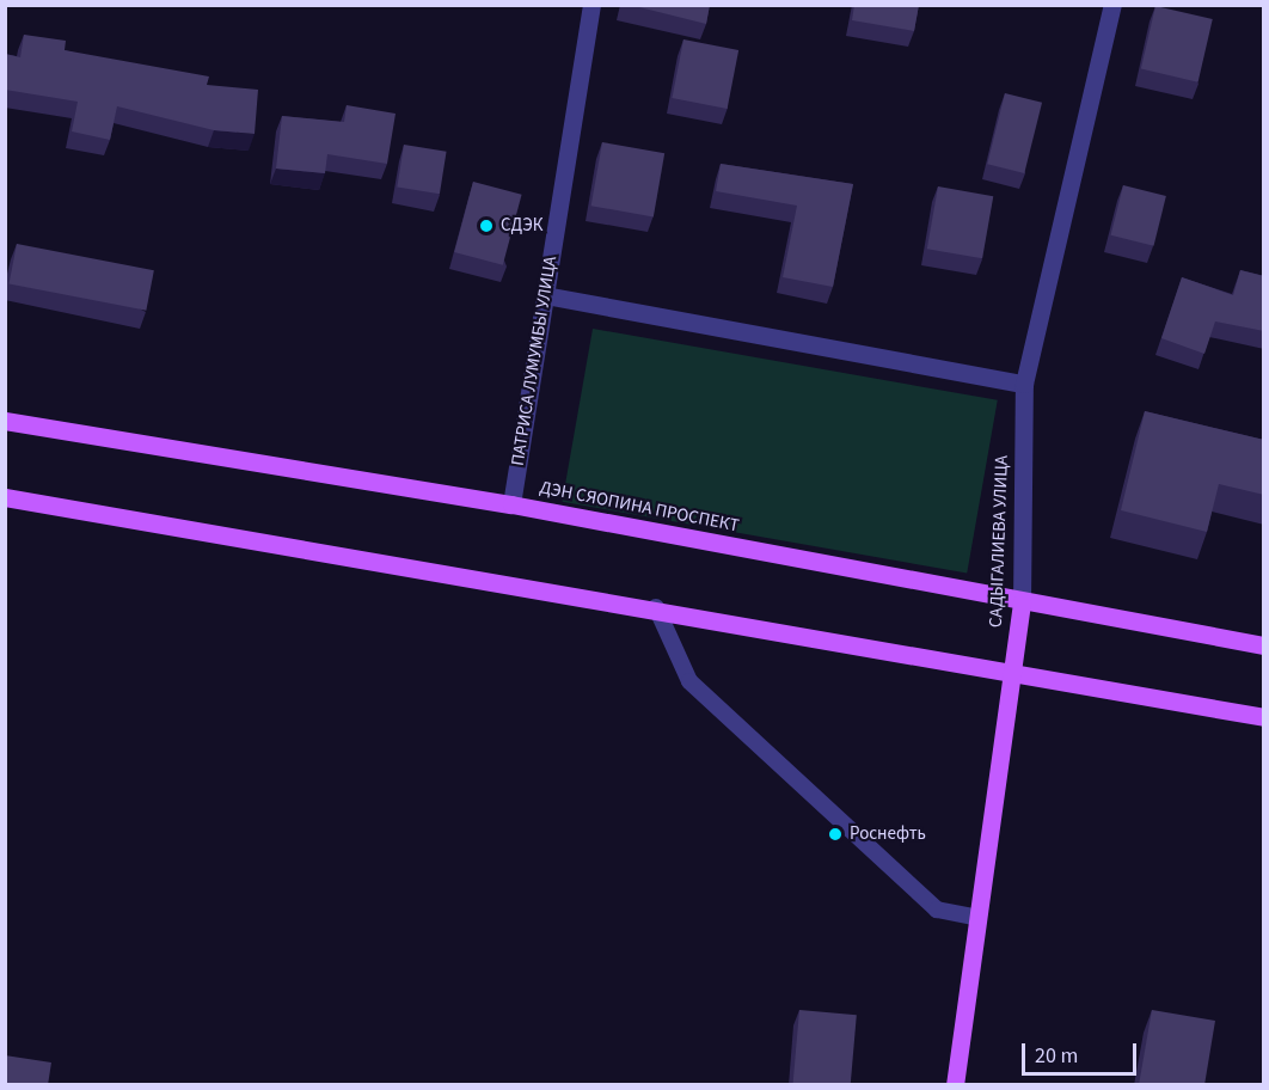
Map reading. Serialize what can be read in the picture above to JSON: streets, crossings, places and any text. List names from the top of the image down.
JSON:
{
  "streets": {
    "main road": ["ДЭН СЯОПИНА ПРОСПЕКТ", "САДЫГАЛИЕВА УЛИЦА"],
    "street": ["ПАТРИСА ЛУМУМБЫ УЛИЦА"]
  },
  "crossings": [
    ["ПАТРИСА ЛУМУМБЫ УЛИЦА", "ДЭН СЯОПИНА ПРОСПЕКТ"],
    ["ДЭН СЯОПИНА ПРОСПЕКТ", "САДЫГАЛИЕВА УЛИЦА"]
  ],
  "places": ["СДЭК", "Роснефть"],
  "scale_bar": "20 m"
}
